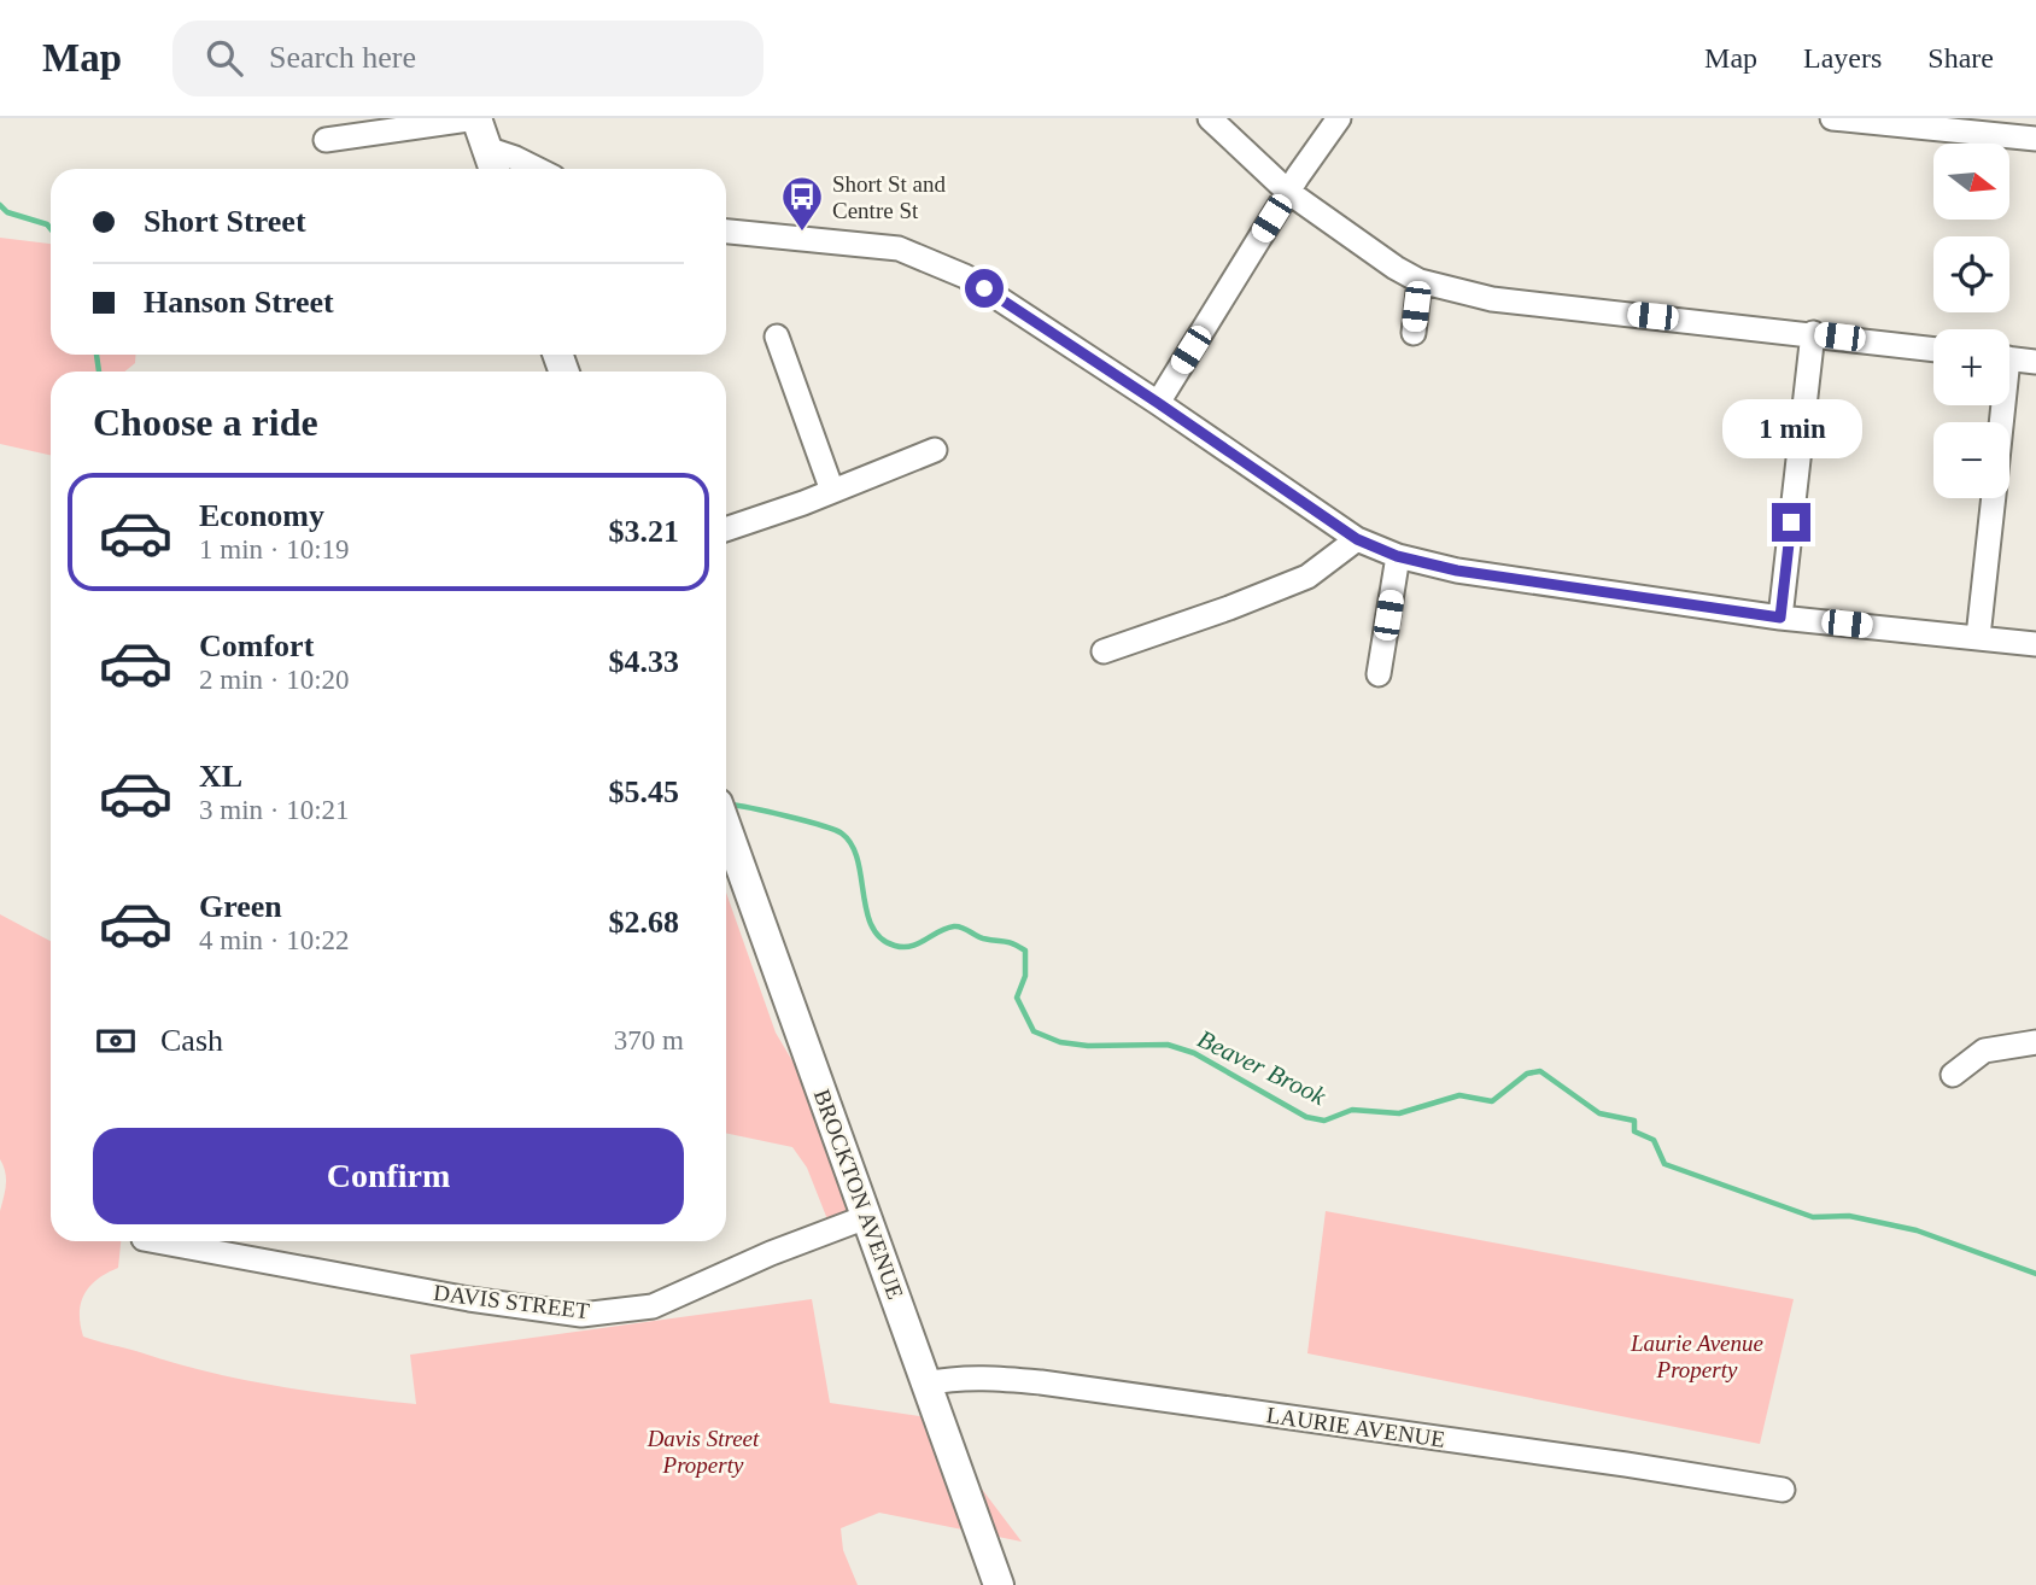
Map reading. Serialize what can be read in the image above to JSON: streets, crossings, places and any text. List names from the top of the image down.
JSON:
{
  "streets": {
    "main road": ["BROCKTON AVENUE"],
    "street": ["DAVIS STREET", "LAURIE AVENUE"]
  },
  "crossings": [
    ["BROCKTON AVENUE", "DAVIS STREET"],
    ["BROCKTON AVENUE", "LAURIE AVENUE"]
  ],
  "water": ["Beaver Brook"],
  "parks": ["Laurie Avenue Property", "Davis Street Property"],
  "places": {
    "bus stop": ["Short St and Centre St"]
  },
  "north": "right",
  "page": {
    "header": "Map",
    "search": "Search here",
    "nav": ["Map", "Layers", "Share"],
    "map_buttons": ["+", "−"],
    "banner": ["Short Street", "Hanson Street"],
    "heading": "Choose a ride",
    "bubble": "1 min",
    "list": [
      {
        "name": "Economy",
        "note": "1 min · 10:19",
        "value": "$3.21"
      },
      {
        "name": "Comfort",
        "note": "2 min · 10:20",
        "value": "$4.33"
      },
      {
        "name": "XL",
        "note": "3 min · 10:21",
        "value": "$5.45"
      },
      {
        "name": "Green",
        "note": "4 min · 10:22",
        "value": "$2.68"
      }
    ],
    "pay": ["Cash", "370 m"],
    "buttons": "Confirm"
  }
}
